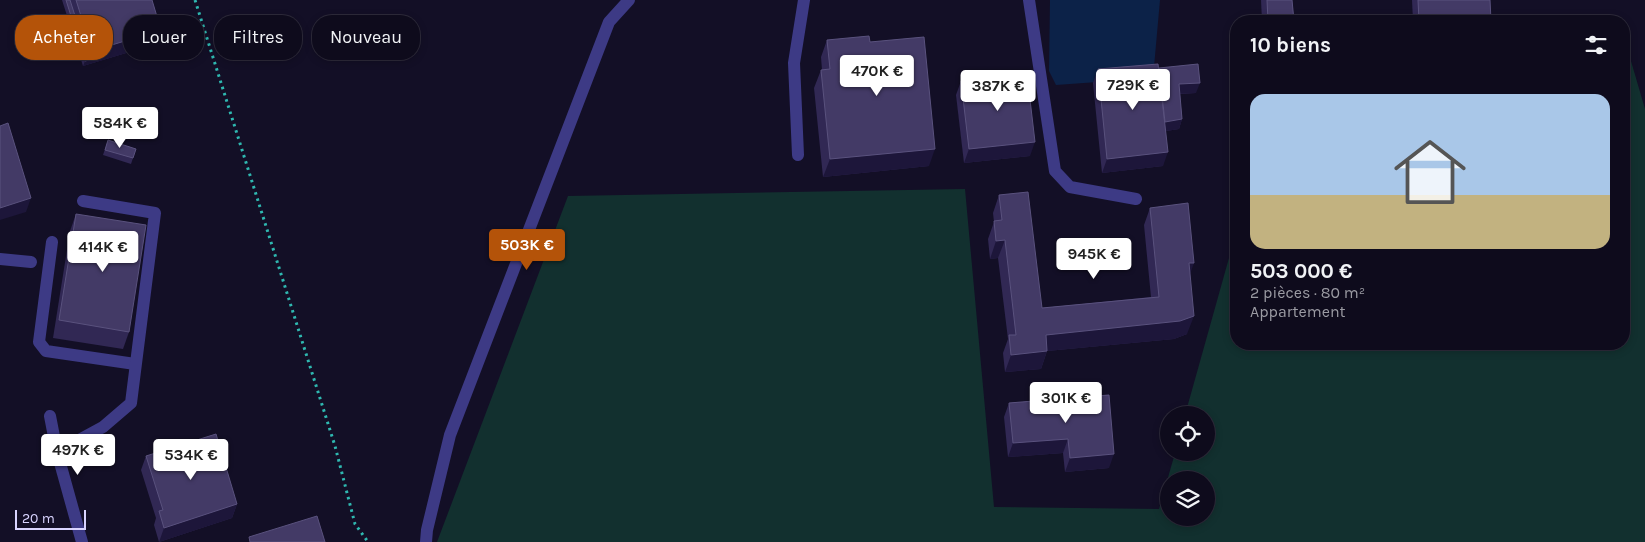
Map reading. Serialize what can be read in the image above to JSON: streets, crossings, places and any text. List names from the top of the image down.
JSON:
{
  "scale_bar": "20 m",
  "page": {
    "chip": [
      "Acheter",
      "Louer",
      "Filtres",
      "Nouveau"
    ],
    "heading": "10 biens",
    "price": [
      "470K €",
      "729K €",
      "387K €",
      "584K €",
      "503K €",
      "414K €",
      "945K €",
      "301K €",
      "497K €",
      "534K €"
    ],
    "list": [
      {
        "name": "503 000 €",
        "note": "2 pièces · 80 m² · Appartement"
      }
    ],
    "scale": "20 m"
  }
}
